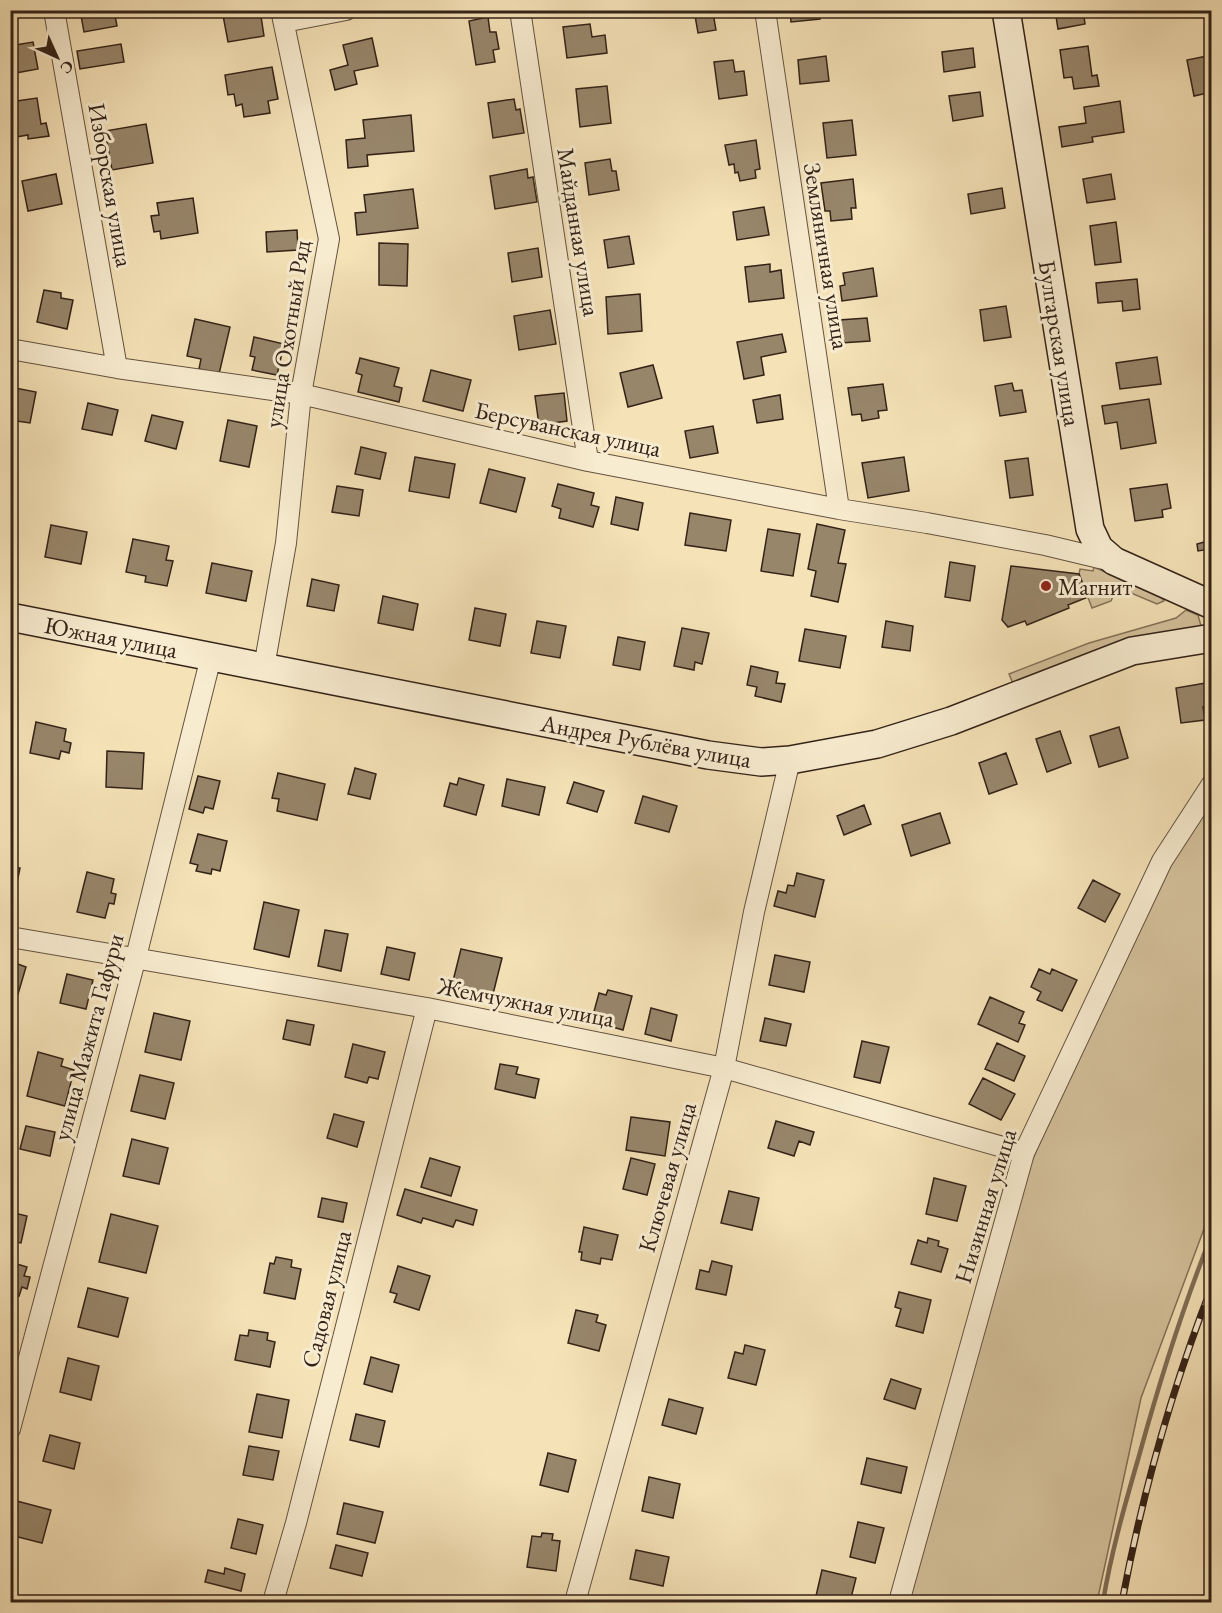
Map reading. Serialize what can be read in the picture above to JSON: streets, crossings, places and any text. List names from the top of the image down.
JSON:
{
  "streets": {
    "street": [
      "Изборская улица",
      "Майданная улица",
      "Земляничная улица",
      "улица Охотный Ряд",
      "Булгарская улица",
      "Берсуванская улица",
      "Южная улица",
      "Андрея Рублёва улица",
      "Жемчужная улица",
      "улица Мажита Гафури",
      "Ключевая улица",
      "Низинная улица",
      "Садовая улица"
    ]
  },
  "crossings": [
    ["Изборская улица", "Берсуванская улица"],
    ["Майданная улица", "Берсуванская улица"],
    ["Земляничная улица", "Берсуванская улица"],
    ["улица Охотный Ряд", "Берсуванская улица"],
    ["улица Охотный Ряд", "Андрея Рублёва улица"],
    ["Булгарская улица", "Берсуванская улица"],
    ["Южная улица", "Андрея Рублёва улица"],
    ["Южная улица", "улица Мажита Гафури"],
    ["Андрея Рублёва улица", "улица Мажита Гафури"],
    ["Андрея Рублёва улица", "Ключевая улица"],
    ["Жемчужная улица", "улица Мажита Гафури"],
    ["Жемчужная улица", "Ключевая улица"],
    ["Жемчужная улица", "Низинная улица"],
    ["Жемчужная улица", "Садовая улица"]
  ],
  "places": ["Магнит"],
  "north": "bottom right"
}
